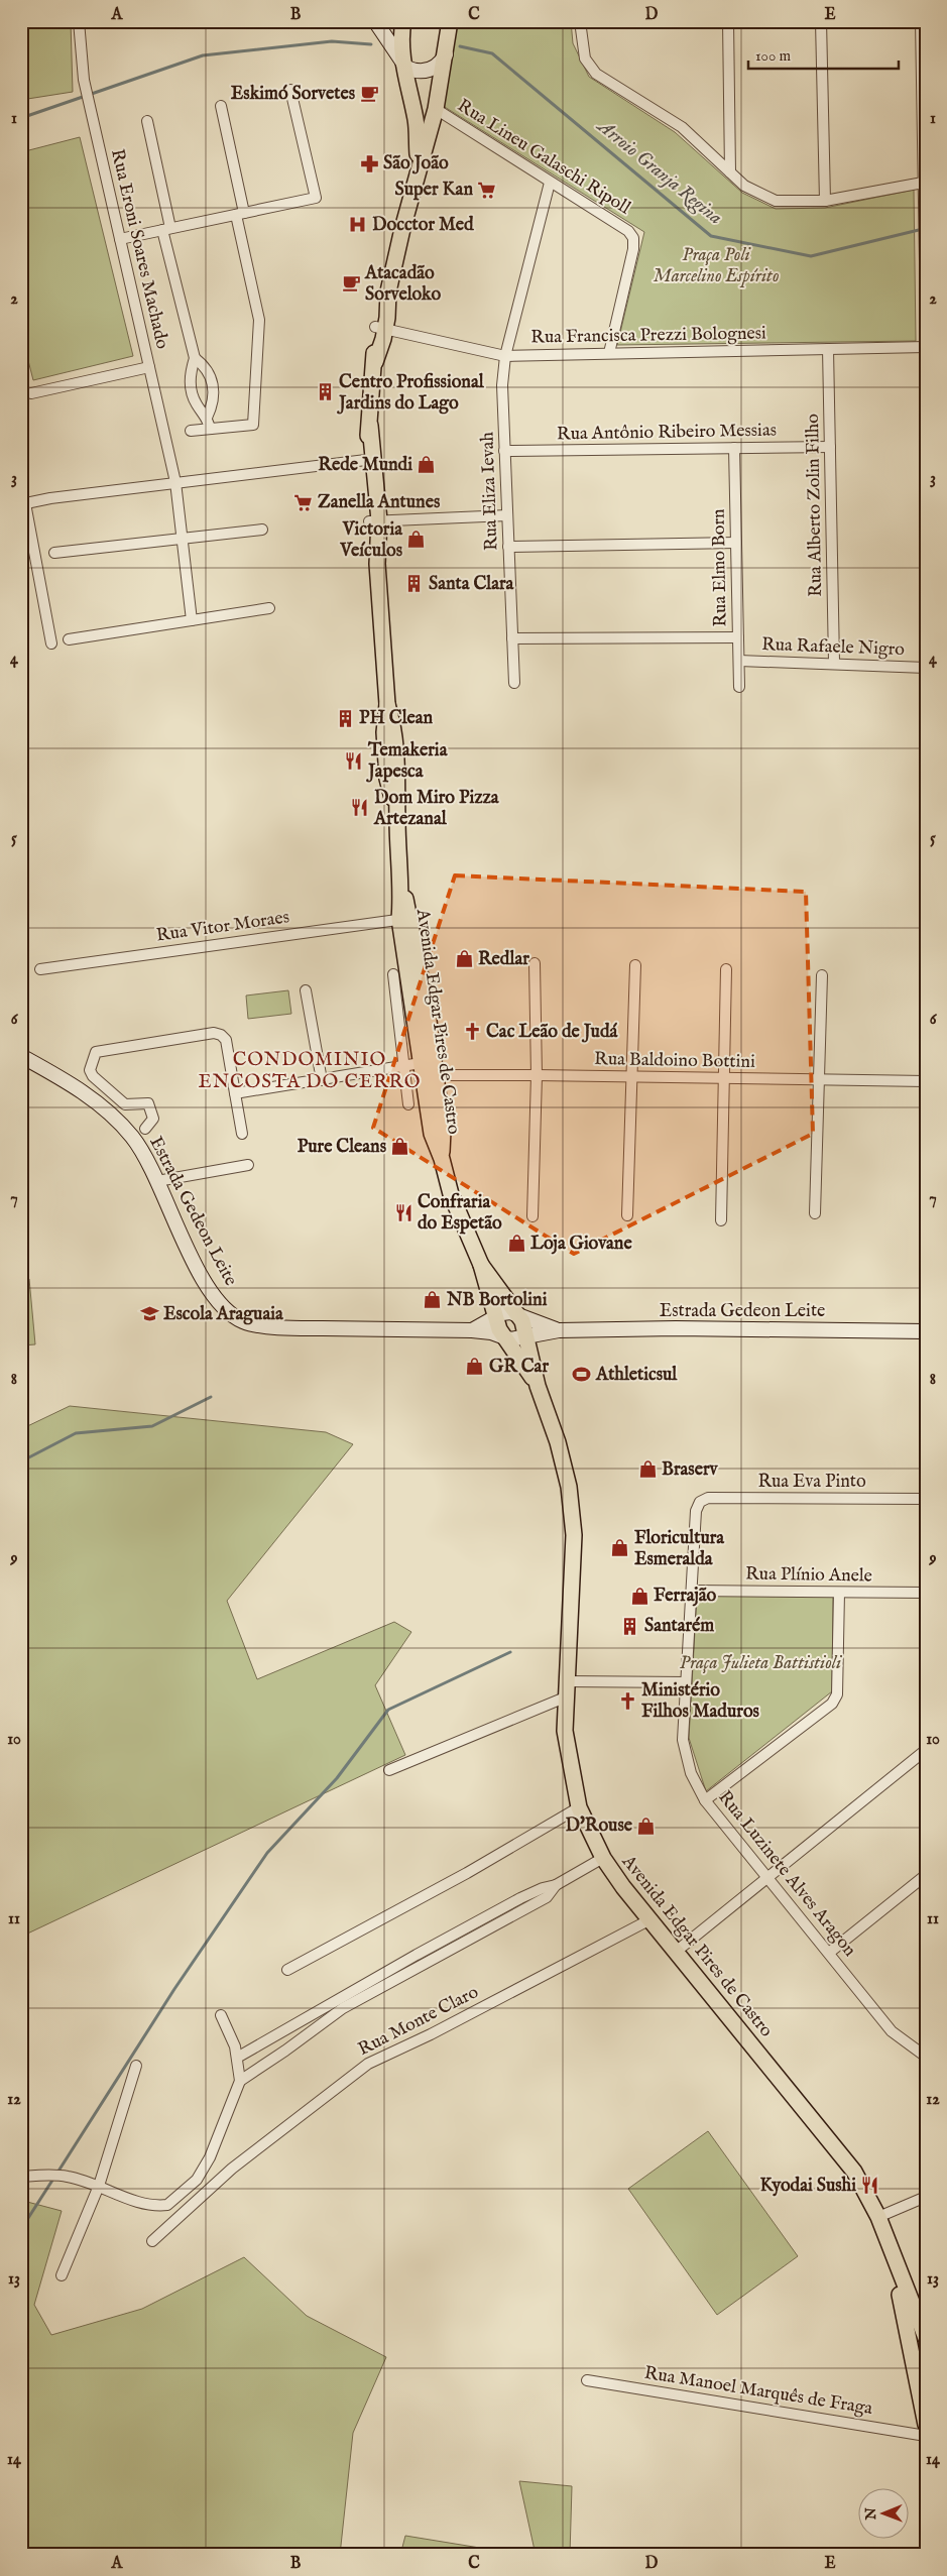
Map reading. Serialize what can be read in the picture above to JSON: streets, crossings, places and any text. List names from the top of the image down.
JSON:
{
  "streets": {
    "main road": ["Avenida Edgar Pires de Castro", "Estrada Gedeon Leite"],
    "street": [
      "Rua Lineu Galaschi Ripoll",
      "Rua Eroni Soares Machado",
      "Rua Francisca Prezzi Bolognesi",
      "Rua Antônio Ribeiro Messias",
      "Rua Eliza Ievah",
      "Rua Alberto Zolin Filho",
      "Rua Elmo Born",
      "Rua Rafaele Nigro",
      "Rua Vitor Moraes",
      "Rua Baldoino Bottini",
      "Rua Eva Pinto",
      "Rua Plínio Anele",
      "Rua Luzinete Alves Aragon",
      "Rua Monte Claro",
      "Rua Manoel Marquês de Fraga"
    ]
  },
  "crossings": [
    ["Rua Lineu Galaschi Ripoll", "Rua Francisca Prezzi Bolognesi"],
    ["Rua Lineu Galaschi Ripoll", "Rua Eliza Ievah"],
    ["Rua Lineu Galaschi Ripoll", "Avenida Edgar Pires de Castro"],
    ["Rua Francisca Prezzi Bolognesi", "Rua Eliza Ievah"],
    ["Rua Francisca Prezzi Bolognesi", "Rua Alberto Zolin Filho"],
    ["Rua Francisca Prezzi Bolognesi", "Avenida Edgar Pires de Castro"],
    ["Rua Antônio Ribeiro Messias", "Rua Eliza Ievah"],
    ["Rua Antônio Ribeiro Messias", "Rua Alberto Zolin Filho"],
    ["Rua Antônio Ribeiro Messias", "Rua Elmo Born"],
    ["Rua Alberto Zolin Filho", "Rua Rafaele Nigro"],
    ["Rua Elmo Born", "Rua Rafaele Nigro"],
    ["Rua Vitor Moraes", "Avenida Edgar Pires de Castro"],
    ["Avenida Edgar Pires de Castro", "Rua Baldoino Bottini"],
    ["Avenida Edgar Pires de Castro", "Estrada Gedeon Leite"],
    ["Avenida Edgar Pires de Castro", "Rua Monte Claro"],
    ["Avenida Edgar Pires de Castro", "Rua Manoel Marquês de Fraga"],
    ["Rua Eva Pinto", "Rua Luzinete Alves Aragon"],
    ["Rua Plínio Anele", "Rua Luzinete Alves Aragon"]
  ],
  "districts": ["CONDOMINIO ENCOSTA DO CERRO"],
  "water": ["Arroio Granja Regina"],
  "parks": ["Praça Poli Marcelino Espírito", "Praça Julieta Battistioli"],
  "places": {
    "cafe": ["Eskimó Sorvetes", "Atacadão Sorveloko"],
    "pharmacy": ["São João"],
    "supermarket": ["Super Kan", "Zanella Antunes"],
    "hospital": ["Docctor Med"],
    "building": [
      "Centro Profissional Jardins do Lago",
      "Santa Clara",
      "PH Clean",
      "Santarém"
    ],
    "shop": [
      "Rede Mundi",
      "Victoria Veículos",
      "Redlar",
      "Pure Cleans",
      "Loja Giovane",
      "NB Bortolini",
      "GR Car",
      "Braserv",
      "Floricultura Esmeralda",
      "Ferrajão",
      "D'Rouse"
    ],
    "restaurant": [
      "Temakeria Japesca",
      "Dom Miro Pizza Artezanal",
      "Confraria do Espetão",
      "Kyodai Sushi"
    ],
    "church": ["Cac Leão de Judá", "Ministério Filhos Maduros"],
    "school or university": ["Escola Araguaia"],
    "sports": ["Athleticsul"]
  },
  "scale_bar": "100 m",
  "north": "left",
  "grid": {
    "columns": [
      "A",
      "B",
      "C",
      "D",
      "E"
    ],
    "rows": [
      "1",
      "2",
      "3",
      "4",
      "5",
      "6",
      "7",
      "8",
      "9",
      "10",
      "11",
      "12",
      "13",
      "14"
    ]
  }
}
